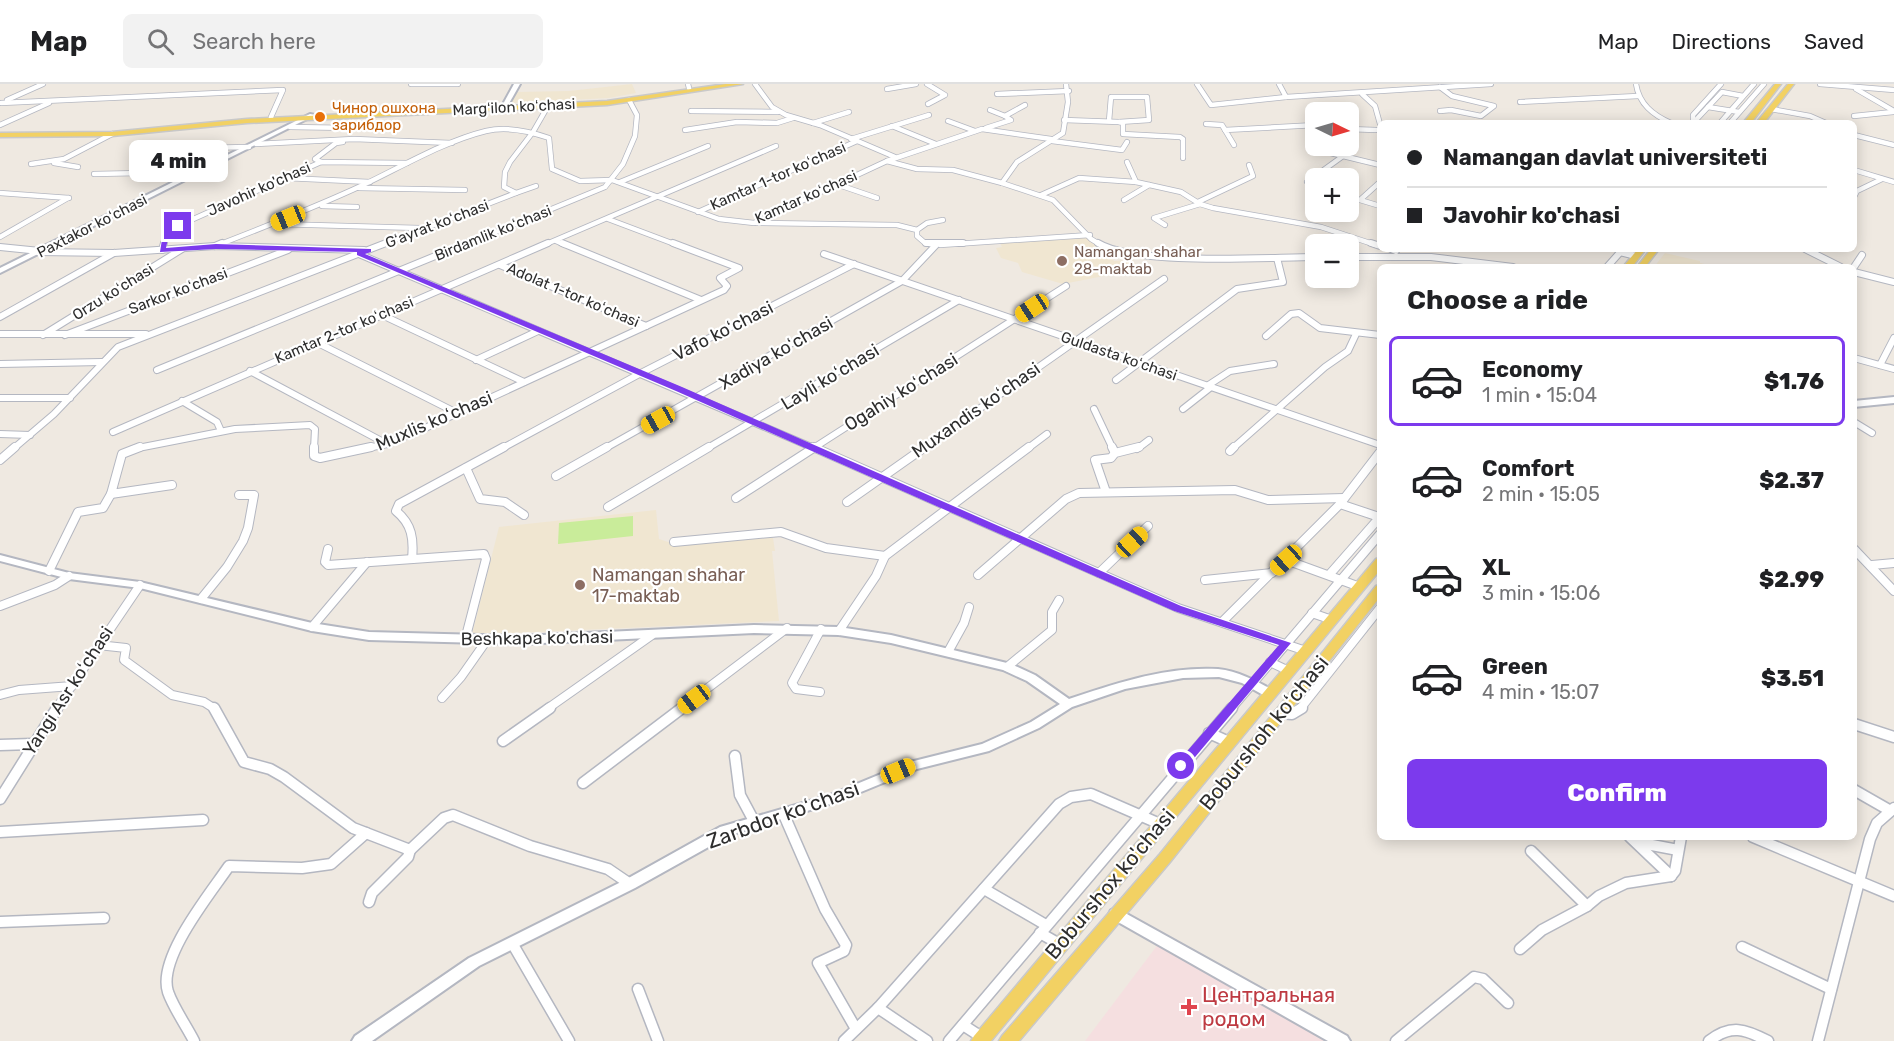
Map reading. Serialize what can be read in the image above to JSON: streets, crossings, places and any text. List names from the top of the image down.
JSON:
{
  "streets": {
    "main road": ["Margʻilon koʻchasi", "Boburshoh koʻchasi", "Boburshox ko'chasi"],
    "street": [
      "Kamtar 1-tor koʻchasi",
      "Javohir ko'chasi",
      "Kamtar koʻchasi",
      "Gʻayrat koʻchasi",
      "Paxtakor koʻchasi",
      "Birdamlik koʻchasi",
      "Sarkor koʻchasi",
      "Orzu koʻchasi",
      "Adolat 1-tor koʻchasi",
      "Kamtar 2-tor koʻchasi",
      "Vafo koʻchasi",
      "Xadiya koʻchasi",
      "Guldasta koʻchasi",
      "Layli koʻchasi",
      "Ogahiy koʻchasi",
      "Muxandis koʻchasi",
      "Muxlis koʻchasi",
      "Beshkapa ko'chasi",
      "Yangi Asr koʻchasi",
      "Zarbdor koʻchasi"
    ]
  },
  "crossings": [
    ["Margʻilon koʻchasi", "Paxtakor koʻchasi"],
    ["Kamtar 1-tor koʻchasi", "Kamtar koʻchasi"],
    ["Kamtar koʻchasi", "Gʻayrat koʻchasi"],
    ["Kamtar koʻchasi", "Birdamlik koʻchasi"],
    ["Kamtar koʻchasi", "Kamtar 2-tor koʻchasi"],
    ["Adolat 1-tor koʻchasi", "Kamtar 2-tor koʻchasi"],
    ["Adolat 1-tor koʻchasi", "Muxlis koʻchasi"],
    ["Kamtar 2-tor koʻchasi", "Muxlis koʻchasi"],
    ["Vafo koʻchasi", "Guldasta koʻchasi"],
    ["Xadiya koʻchasi", "Guldasta koʻchasi"],
    ["Guldasta koʻchasi", "Layli koʻchasi"],
    ["Guldasta koʻchasi", "Ogahiy koʻchasi"],
    ["Guldasta koʻchasi", "Muxandis koʻchasi"],
    ["Beshkapa ko'chasi", "Yangi Asr koʻchasi"],
    ["Beshkapa ko'chasi", "Zarbdor koʻchasi"],
    ["Zarbdor koʻchasi", "Boburshox ko'chasi"]
  ],
  "places": {
    "other": ["Чинор ошхона зарибдор", "Namangan shahar 28-maktab", "Namangan shahar 17-maktab"],
    "health": ["Центральная родом"]
  },
  "north": "right",
  "page": {
    "header": "Map",
    "search": "Search here",
    "nav": ["Map", "Directions", "Saved"],
    "map_buttons": ["+", "−"],
    "banner": ["Namangan davlat universiteti", "Javohir ko'chasi"],
    "bubble": "4 min",
    "heading": "Choose a ride",
    "list": [
      {
        "name": "Economy",
        "note": "1 min · 15:04",
        "value": "$1.76"
      },
      {
        "name": "Comfort",
        "note": "2 min · 15:05",
        "value": "$2.37"
      },
      {
        "name": "XL",
        "note": "3 min · 15:06",
        "value": "$2.99"
      },
      {
        "name": "Green",
        "note": "4 min · 15:07",
        "value": "$3.51"
      }
    ],
    "buttons": "Confirm"
  }
}
